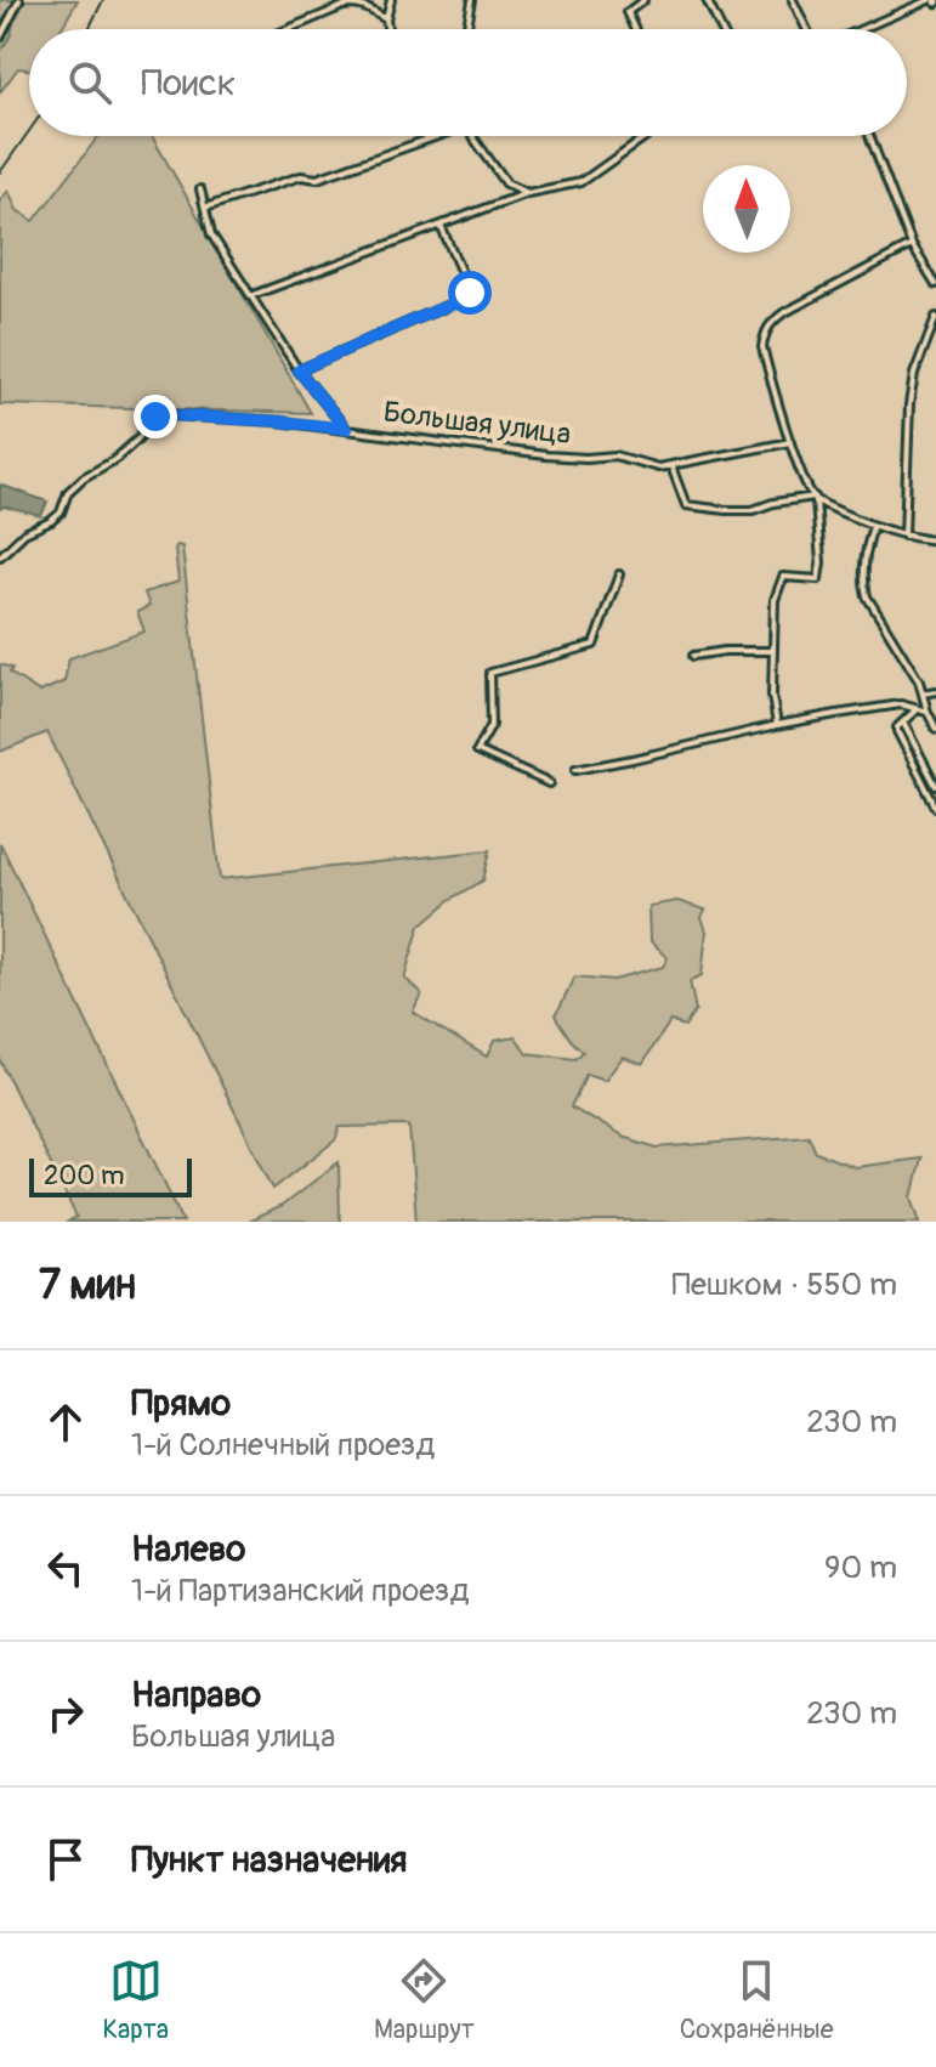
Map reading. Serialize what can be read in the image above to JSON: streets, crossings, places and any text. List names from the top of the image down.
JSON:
{
  "streets": {
    "street": ["Большая улица"]
  },
  "scale_bar": "200 m",
  "north": "top",
  "page": {
    "search": "Поиск",
    "scale": "200 m",
    "heading": ["7 мин", "Пешком · 550 m"],
    "list": [
      ["Прямо", "1-й Солнечный проезд", "230 m"],
      ["Налево", "1-й Партизанский проезд", "90 m"],
      ["Направо", "Большая улица", "230 m"],
      "Пункт назначения"
    ],
    "nav": ["Карта", "Маршрут", "Сохранённые"]
  }
}
